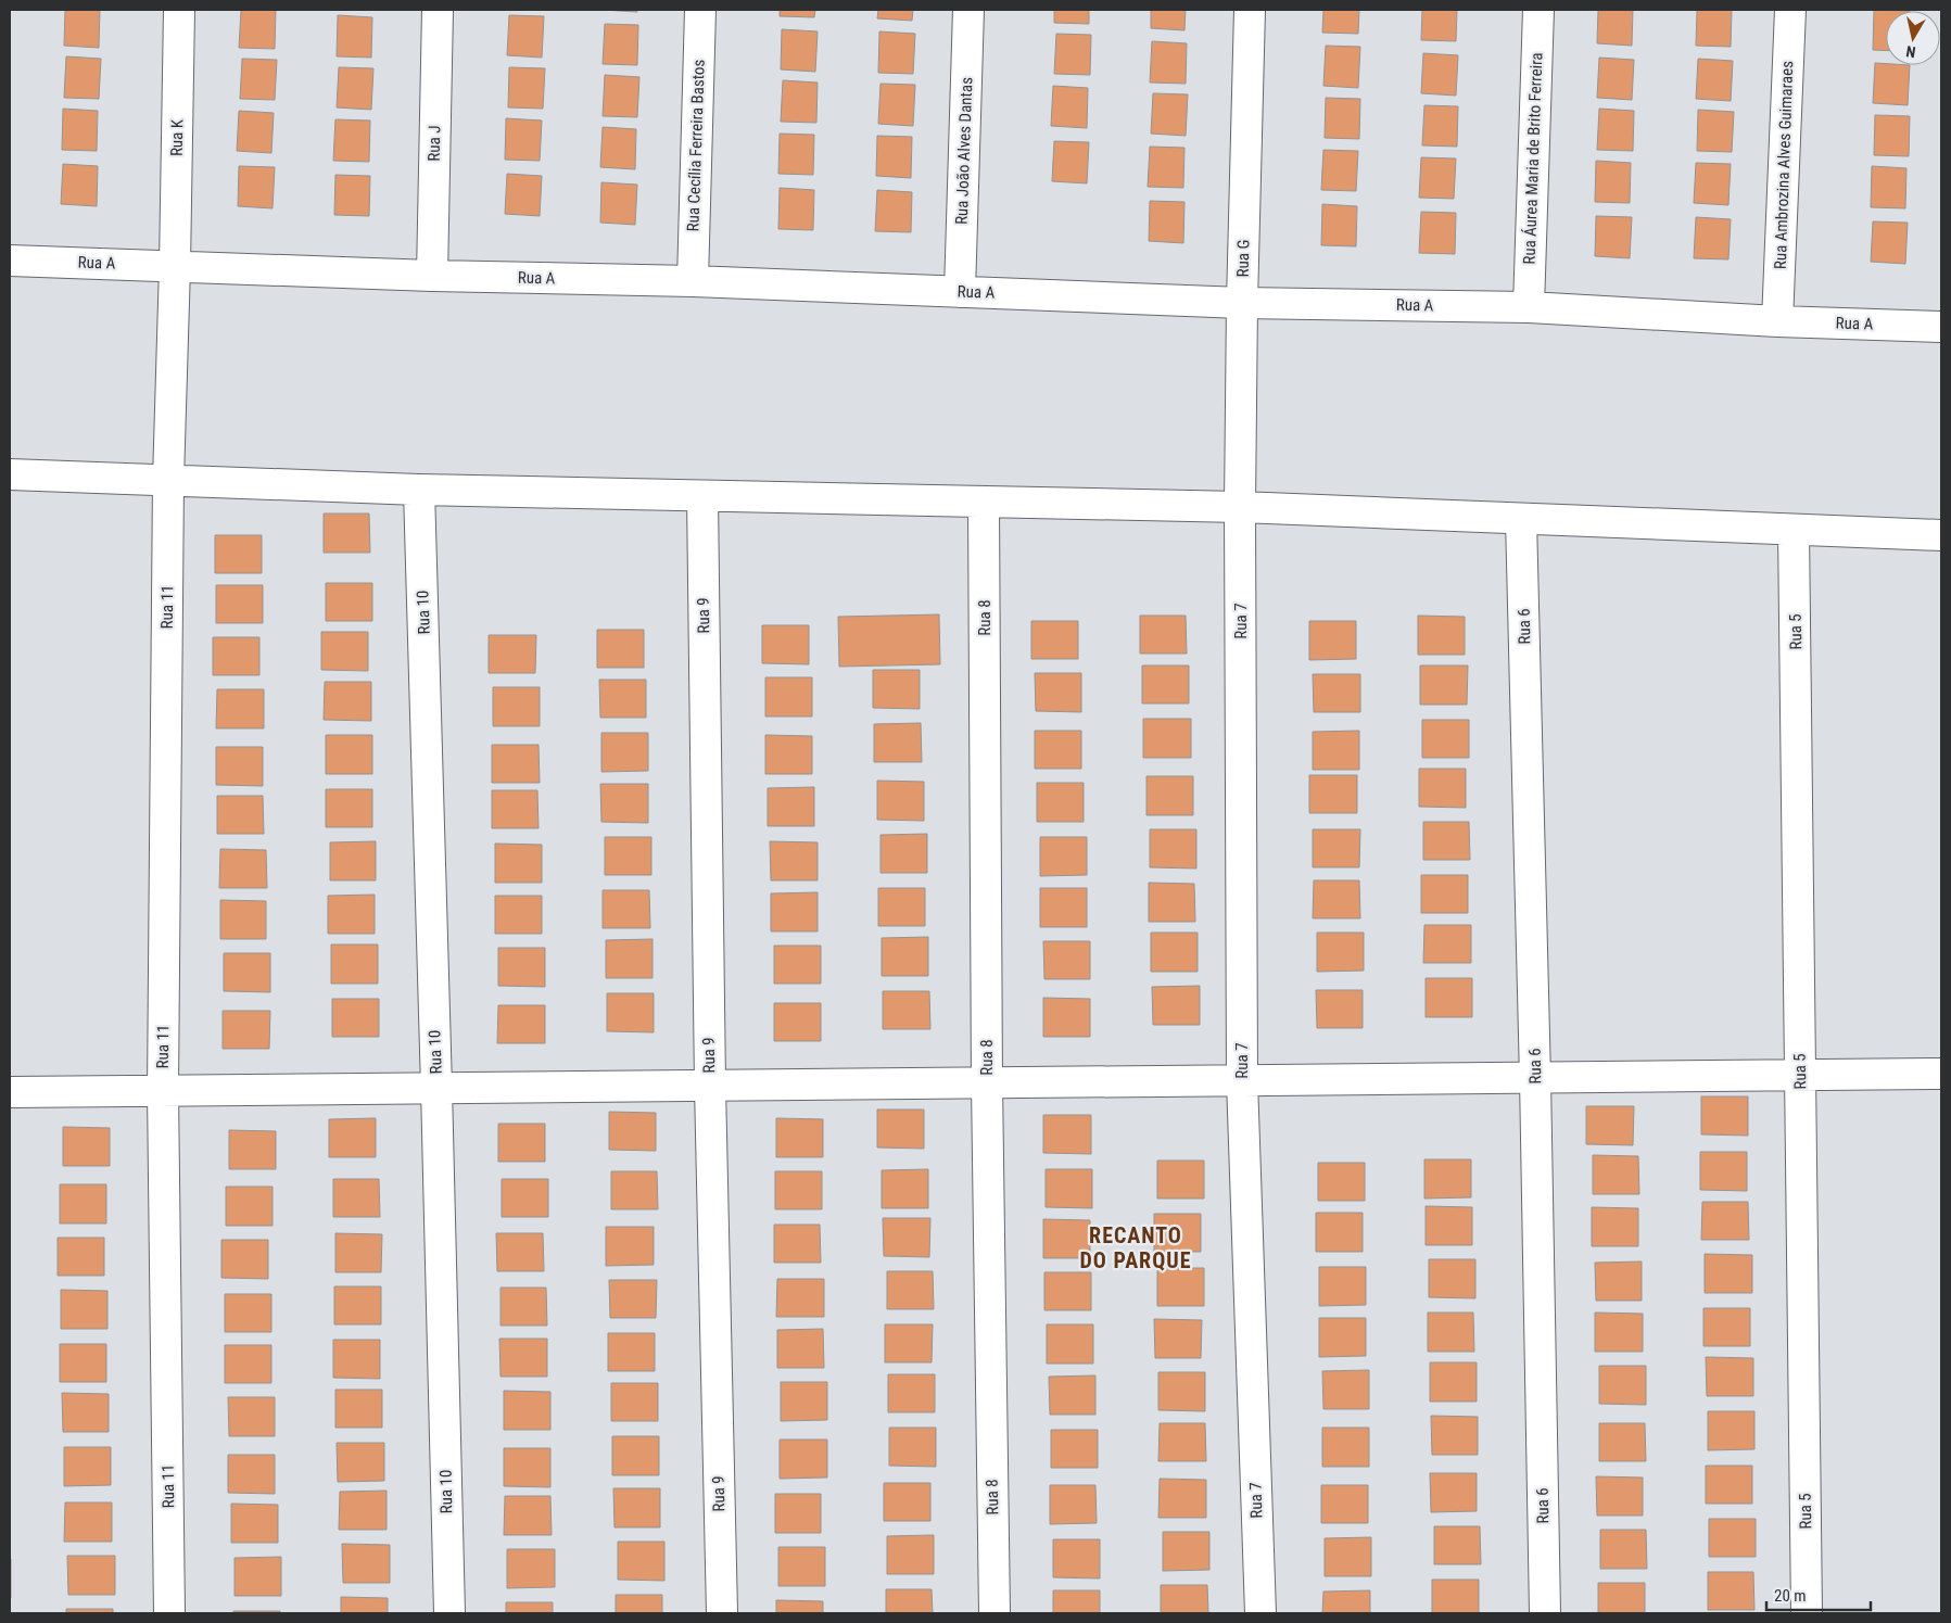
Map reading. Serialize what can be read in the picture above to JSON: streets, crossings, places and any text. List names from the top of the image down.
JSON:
{
  "streets": {
    "street": [
      "Rua K",
      "Rua J",
      "Rua Cecília Ferreira Bastos",
      "Rua João Alves Dantas",
      "Rua Áurea Maria de Brito Ferreira",
      "Rua Ambrozina Alves Guimaraes",
      "Rua G",
      "Rua A",
      "Rua 11",
      "Rua 10",
      "Rua 9",
      "Rua 8",
      "Rua 7",
      "Rua 6",
      "Rua 5"
    ]
  },
  "crossings": [
    ["Rua K", "Rua A"],
    ["Rua K", "Rua 11"],
    ["Rua J", "Rua A"],
    ["Rua Cecília Ferreira Bastos", "Rua A"],
    ["Rua João Alves Dantas", "Rua A"],
    ["Rua Áurea Maria de Brito Ferreira", "Rua A"],
    ["Rua Ambrozina Alves Guimaraes", "Rua A"],
    ["Rua G", "Rua A"],
    ["Rua G", "Rua 7"]
  ],
  "districts": ["RECANTO DO PARQUE"],
  "scale_bar": "20 m",
  "north": "bottom"
}
